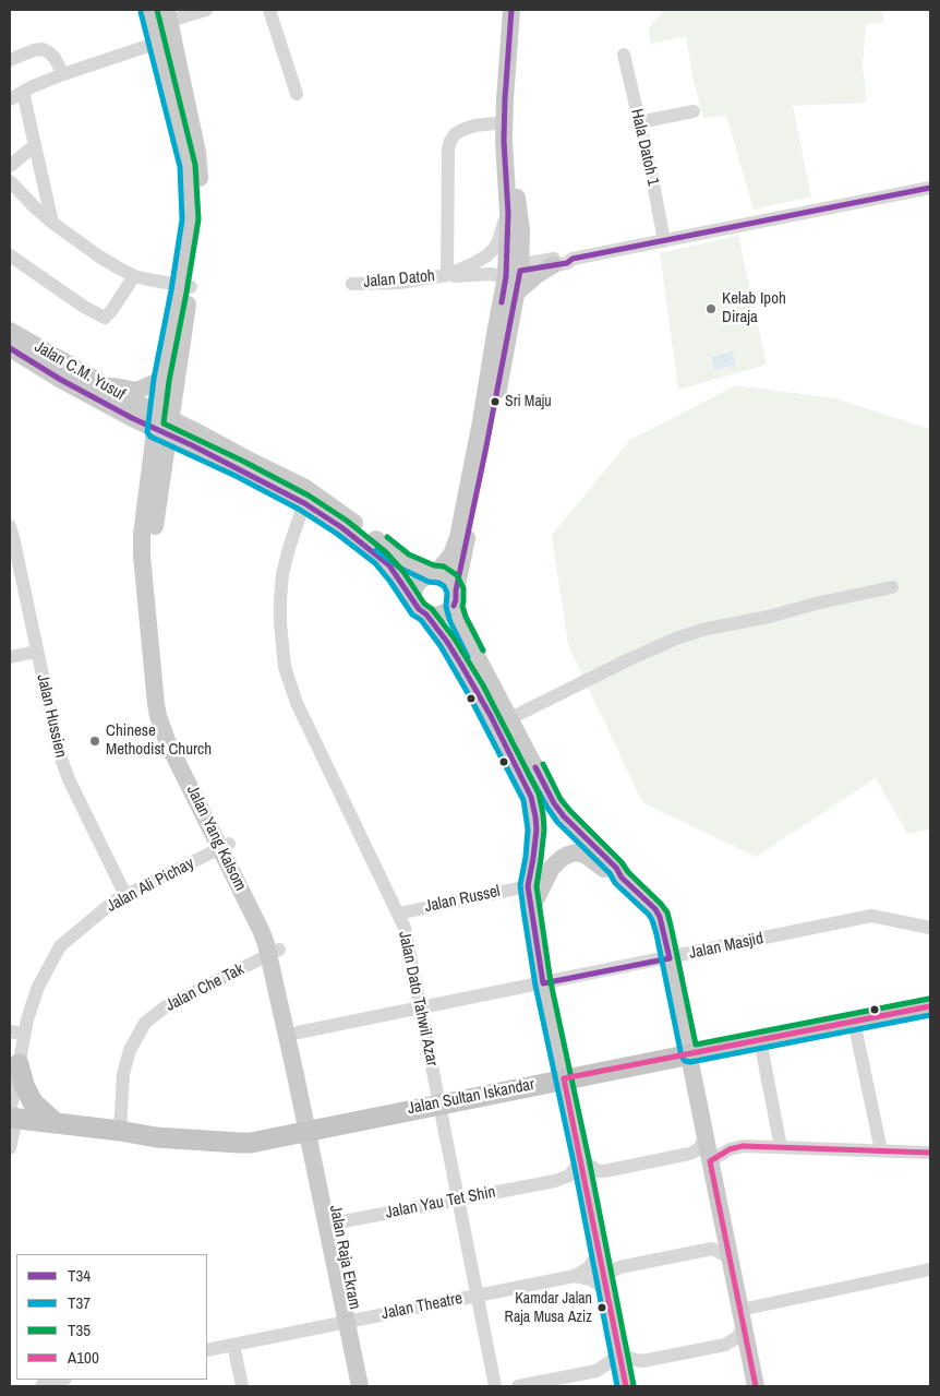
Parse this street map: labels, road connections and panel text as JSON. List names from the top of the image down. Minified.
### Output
{"streets":{"highway":["Jalan Sultan Iskandar"],"main road":["Jalan C.M. Yusuf","Jalan Yang Kalsom","Jalan Raja Ekram"],"street":["Hala Datoh 1","Jalan Datoh","Jalan Hussien","Jalan Ali Pichay","Jalan Russel","Jalan Masjid","Jalan Che Tak","Jalan Dato Tahwil Azar","Jalan Yau Tet Shin","Jalan Theatre"]},"crossings":[["Hala Datoh 1","Jalan Datoh"],["Jalan C.M. Yusuf","Jalan Yang Kalsom"],["Jalan C.M. Yusuf","Jalan Russel"],["Jalan C.M. Yusuf","Jalan Masjid"],["Jalan C.M. Yusuf","Jalan Dato Tahwil Azar"],["Jalan C.M. Yusuf","Jalan Sultan Iskandar"],["Jalan C.M. Yusuf","Jalan Yau Tet Shin"],["Jalan C.M. Yusuf","Jalan Theatre"],["Jalan Hussien","Jalan Ali Pichay"],["Jalan Yang Kalsom","Jalan Ali Pichay"],["Jalan Yang Kalsom","Jalan Masjid"],["Jalan Yang Kalsom","Jalan Che Tak"],["Jalan Yang Kalsom","Jalan Sultan Iskandar"],["Jalan Yang Kalsom","Jalan Raja Ekram"],["Jalan Ali Pichay","Jalan Sultan Iskandar"],["Jalan Russel","Jalan Dato Tahwil Azar"],["Jalan Masjid","Jalan Dato Tahwil Azar"],["Jalan Che Tak","Jalan Sultan Iskandar"],["Jalan Dato Tahwil Azar","Jalan Sultan Iskandar"],["Jalan Dato Tahwil Azar","Jalan Yau Tet Shin"],["Jalan Dato Tahwil Azar","Jalan Theatre"],["Jalan Sultan Iskandar","Jalan Raja Ekram"],["Jalan Yau Tet Shin","Jalan Raja Ekram"],["Jalan Raja Ekram","Jalan Theatre"]],"places":["Kelab Ipoh Diraja","Sri Maju","Chinese Methodist Church","Kamdar Jalan Raja Musa Aziz"],"lines":["transit line T34","transit line T35","transit line T37","transit line A100"],"legend":["T34","T37","T35","A100"]}
